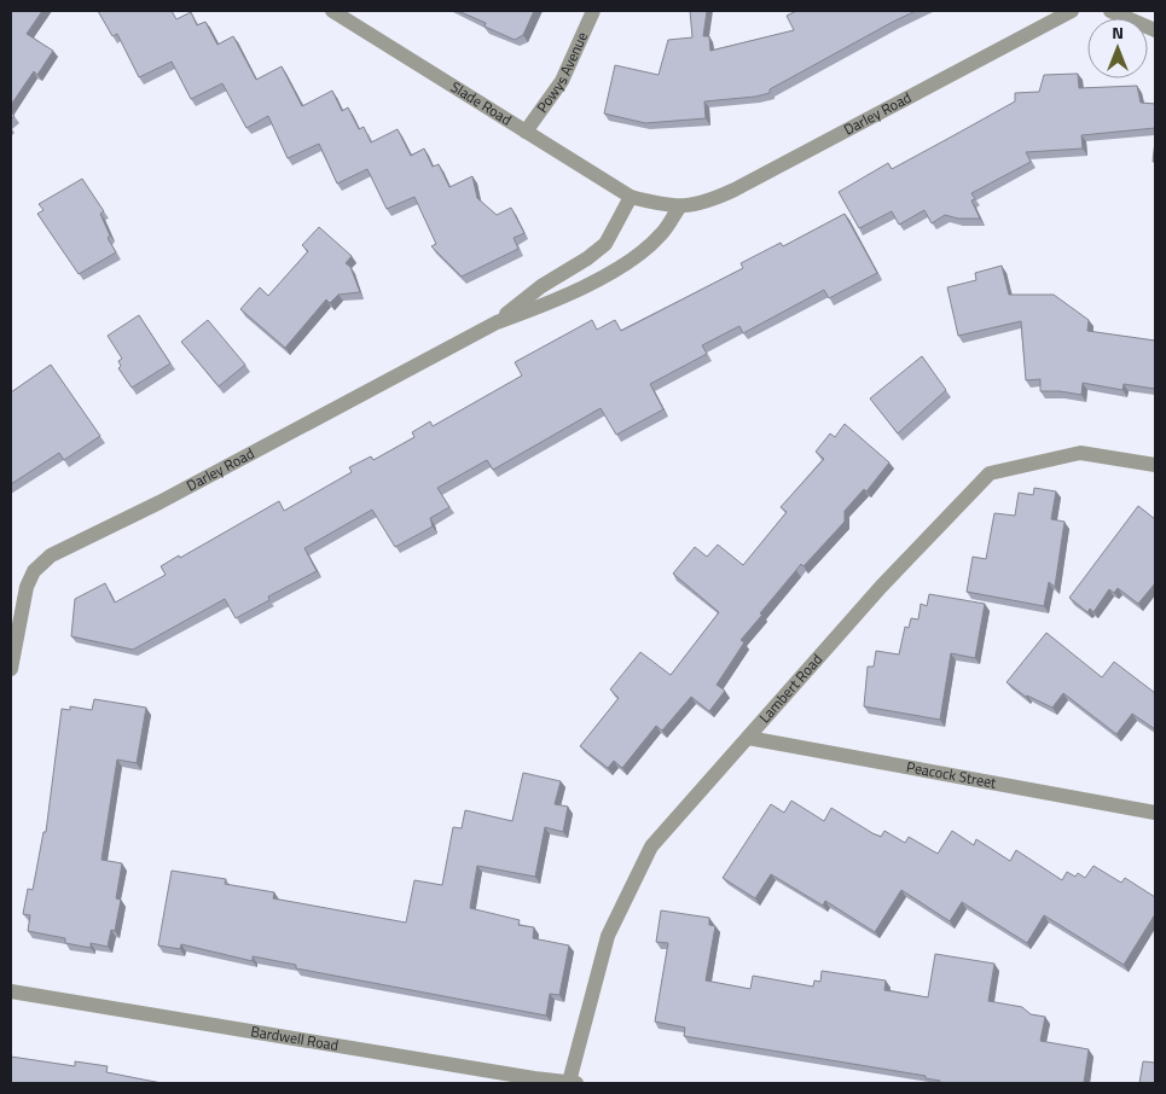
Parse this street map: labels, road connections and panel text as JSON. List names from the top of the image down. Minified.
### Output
{"streets":{"street":["Powys Avenue","Slade Road","Darley Road","Lambert Road","Peacock Street","Bardwell Road"]},"crossings":[["Powys Avenue","Slade Road"],["Slade Road","Darley Road"],["Lambert Road","Peacock Street"],["Lambert Road","Bardwell Road"]],"north":"top"}
